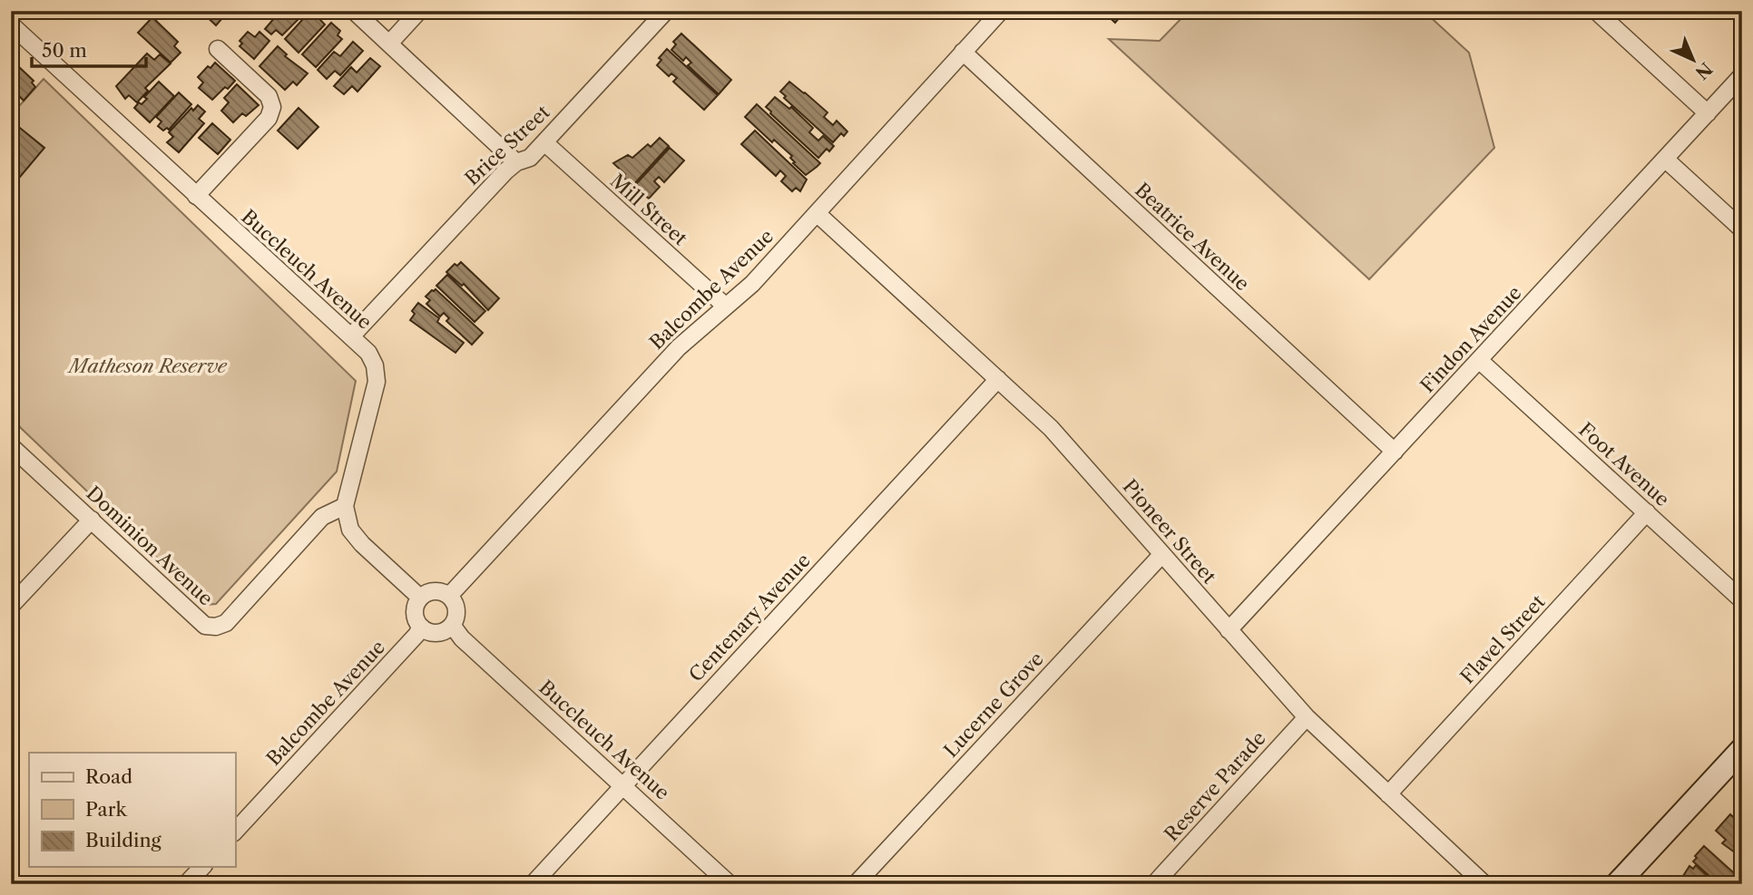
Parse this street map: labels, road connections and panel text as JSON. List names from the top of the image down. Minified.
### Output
{"streets":{"street":["Brice Street","Mill Street","Beatrice Avenue","Buccleuch Avenue","Balcombe Avenue","Findon Avenue","Foot Avenue","Pioneer Street","Dominion Avenue","Centenary Avenue","Flavel Street","Lucerne Grove","Reserve Parade"]},"crossings":[["Brice Street","Mill Street"],["Brice Street","Buccleuch Avenue"],["Mill Street","Balcombe Avenue"],["Beatrice Avenue","Balcombe Avenue"],["Beatrice Avenue","Findon Avenue"],["Buccleuch Avenue","Balcombe Avenue"],["Buccleuch Avenue","Dominion Avenue"],["Buccleuch Avenue","Centenary Avenue"],["Balcombe Avenue","Pioneer Street"],["Findon Avenue","Foot Avenue"],["Findon Avenue","Pioneer Street"],["Foot Avenue","Flavel Street"],["Pioneer Street","Centenary Avenue"],["Pioneer Street","Flavel Street"],["Pioneer Street","Lucerne Grove"],["Pioneer Street","Reserve Parade"]],"parks":["Matheson Reserve"],"legend":["Road","Park","Building"],"scale_bar":"50 m","north":"bottom right"}
